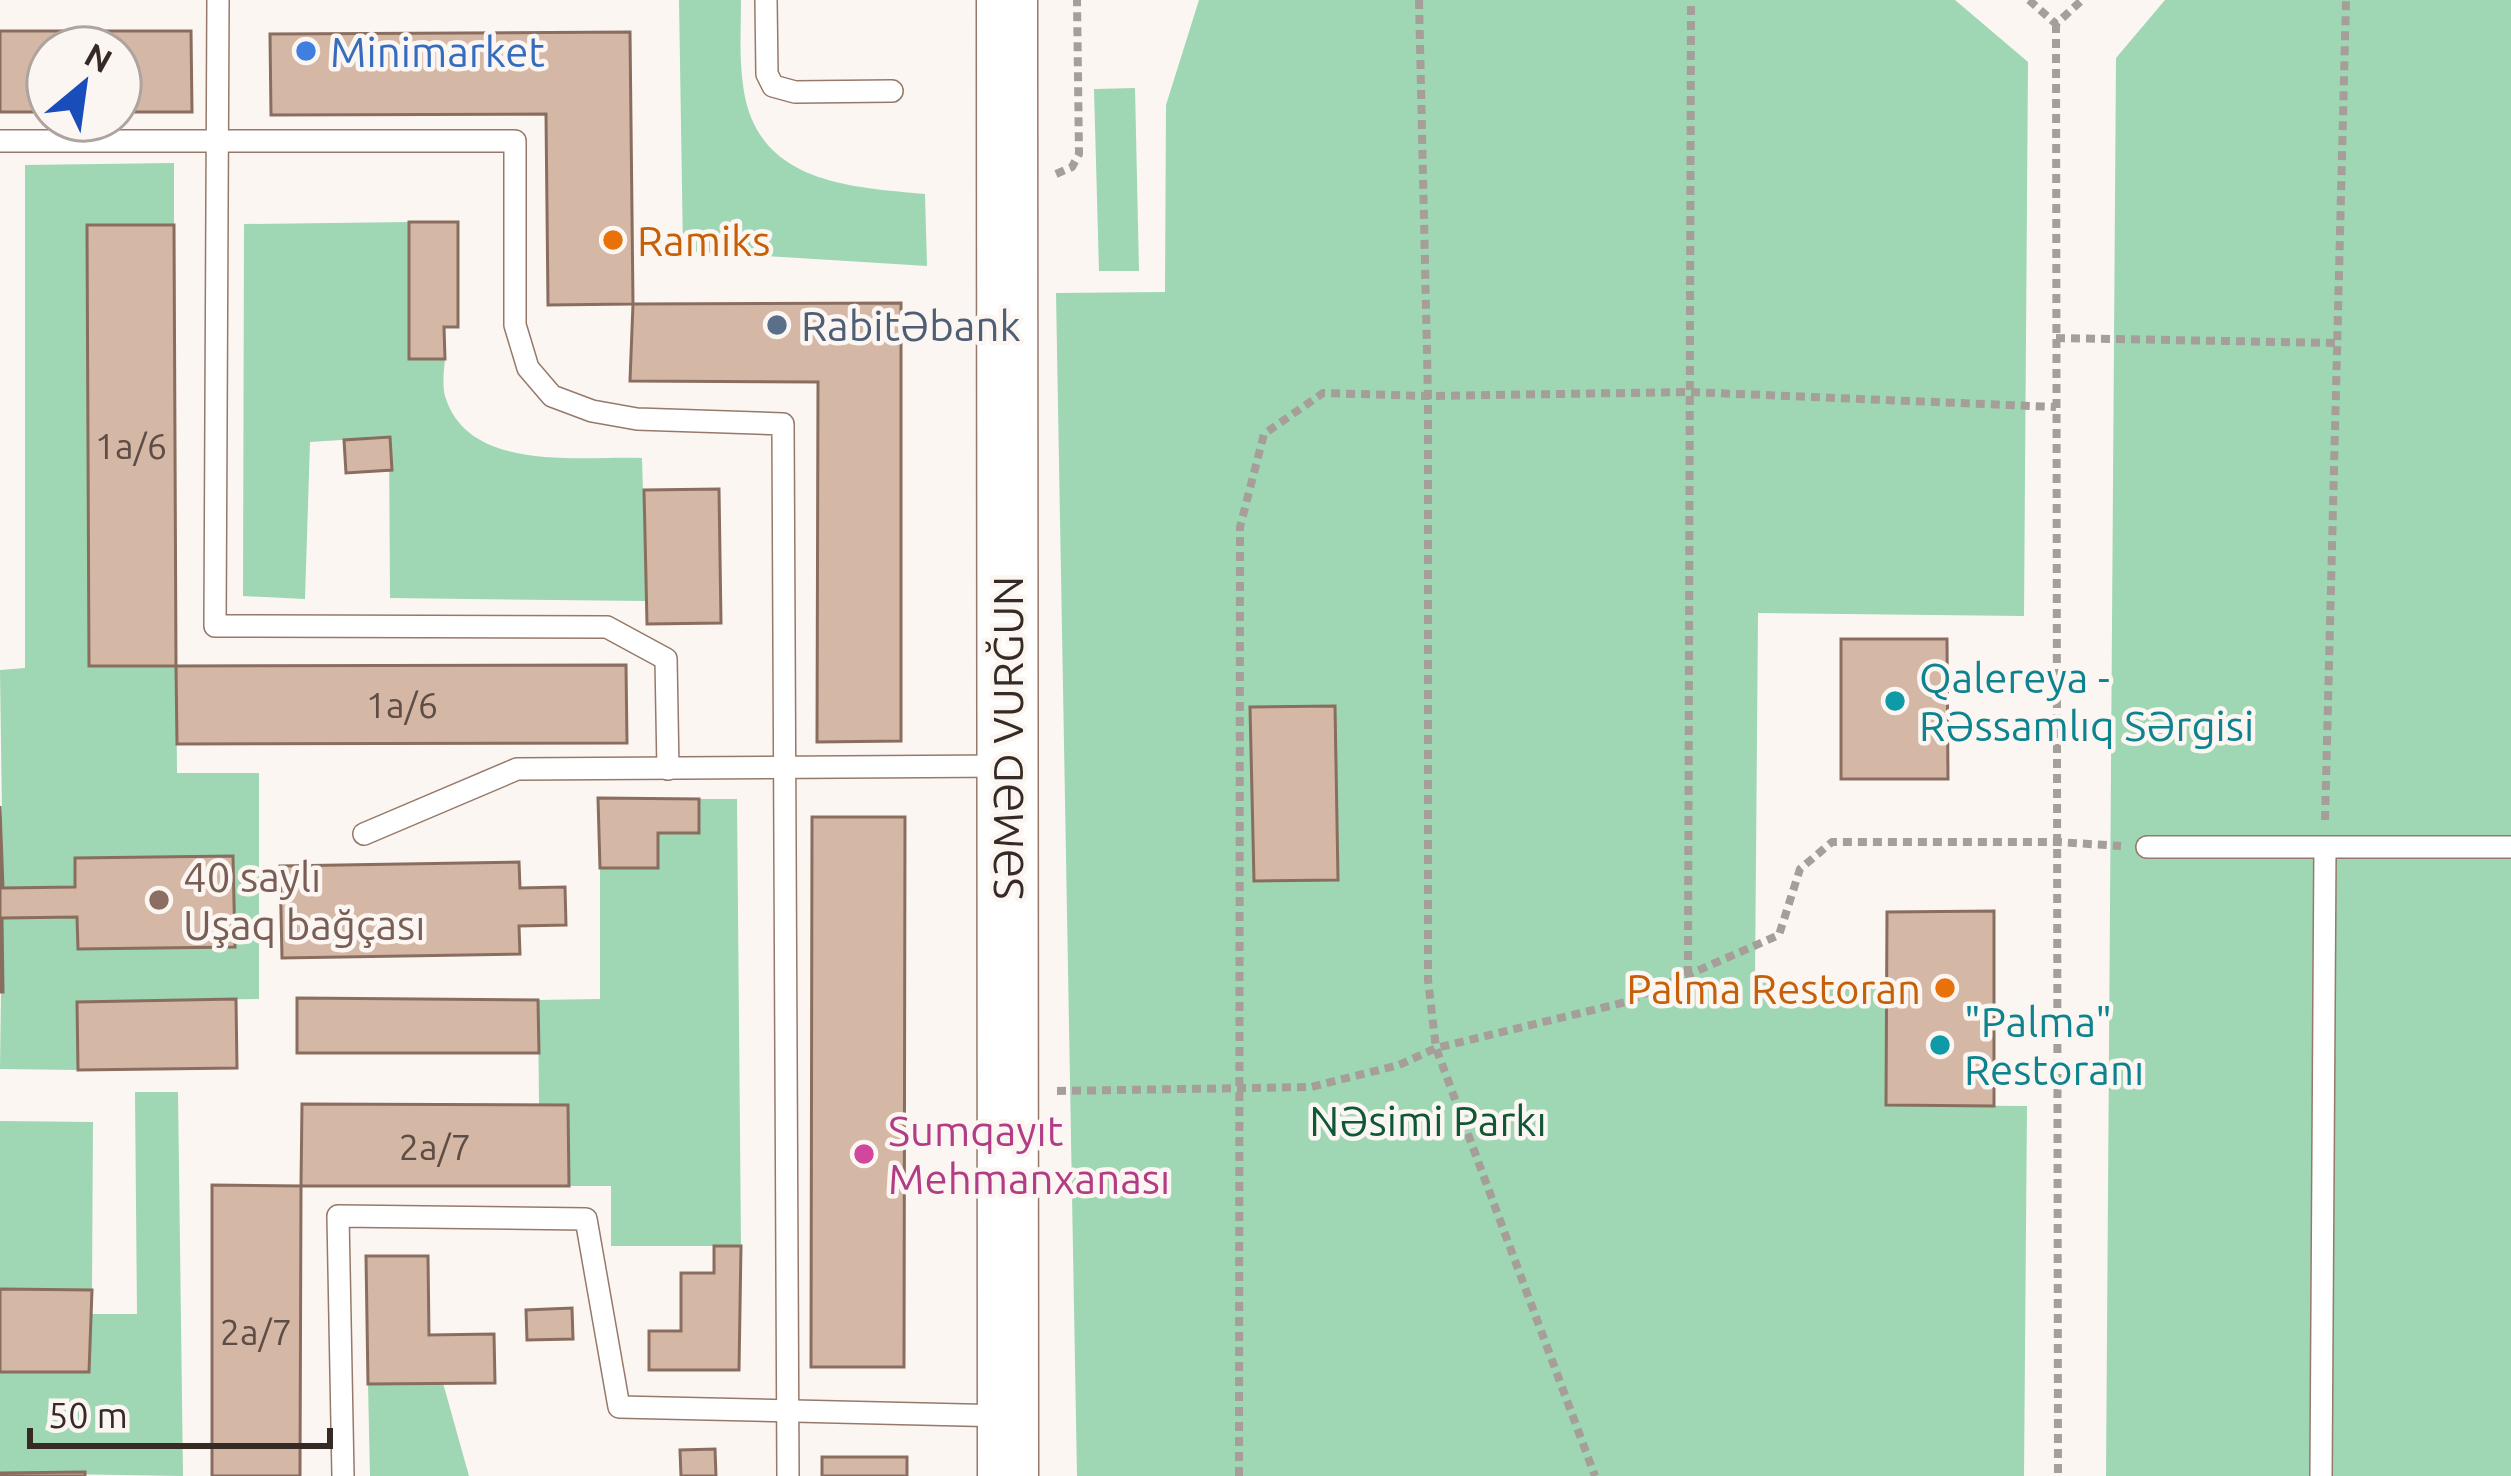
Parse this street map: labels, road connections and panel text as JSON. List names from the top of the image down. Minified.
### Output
{"streets":{"main road":["SƏMƏD VURĞUN"]},"parks":["Nəsimi Parkı"],"places":["Minimarket","Ramiks","Rabitəbank","Qalereya - Rəssamlıq Sərgisi","40 saylı Uşaq bağçası","Palma Restoran","\"Palma\" Restoranı","Sumqayıt Mehmanxanası"],"house_numbers":["1a/6","1a/6","2a/7","2a/7"],"scale_bar":"50 m","north":"top right"}
